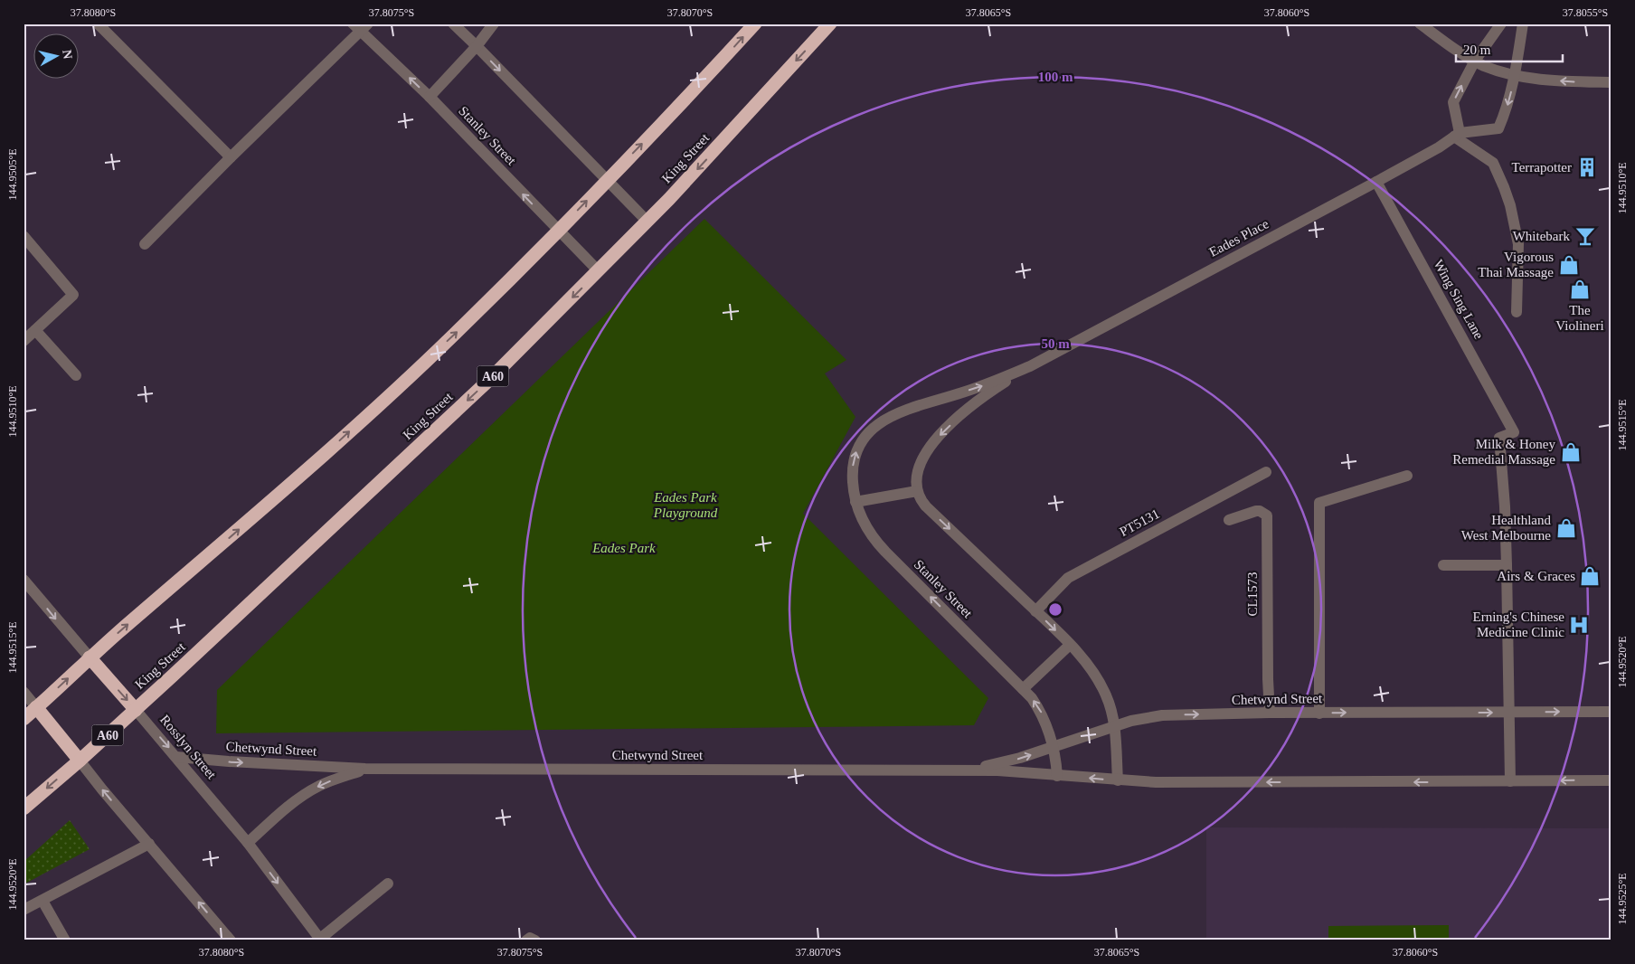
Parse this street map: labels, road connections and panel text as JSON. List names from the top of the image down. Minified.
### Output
{"streets":{"highway":["King Street","A60","Rosslyn Street"],"street":["Stanley Street","Eades Place","Wing Sing Lane","PT5131","CL1573","Chetwynd Street"]},"crossings":[["Stanley Street","King Street"],["Stanley Street","Eades Place"],["Stanley Street","Chetwynd Street"],["King Street","Rosslyn Street"],["Eades Place","Wing Sing Lane"],["CL1573","Chetwynd Street"],["Chetwynd Street","Rosslyn Street"]],"parks":["Eades Park Playground","Eades Park"],"places":{"building":["Terrapotter"],"bar":["Whitebark"],"shop":["Vigorous Thai Massage","The Violineri","Milk & Honey Remedial Massage","Healthland West Melbourne","Airs & Graces"],"hospital":["Erning's Chinese Medicine Clinic"]},"scale_bar":"20 m","north":"right","coordinates":["37.8080°S","37.8075°S","37.8070°S","37.8065°S","37.8060°S","37.8055°S","144.9505°E","144.9510°E","144.9515°E","144.9520°E","144.9525°E"],"rings":["100 m","50 m"]}
